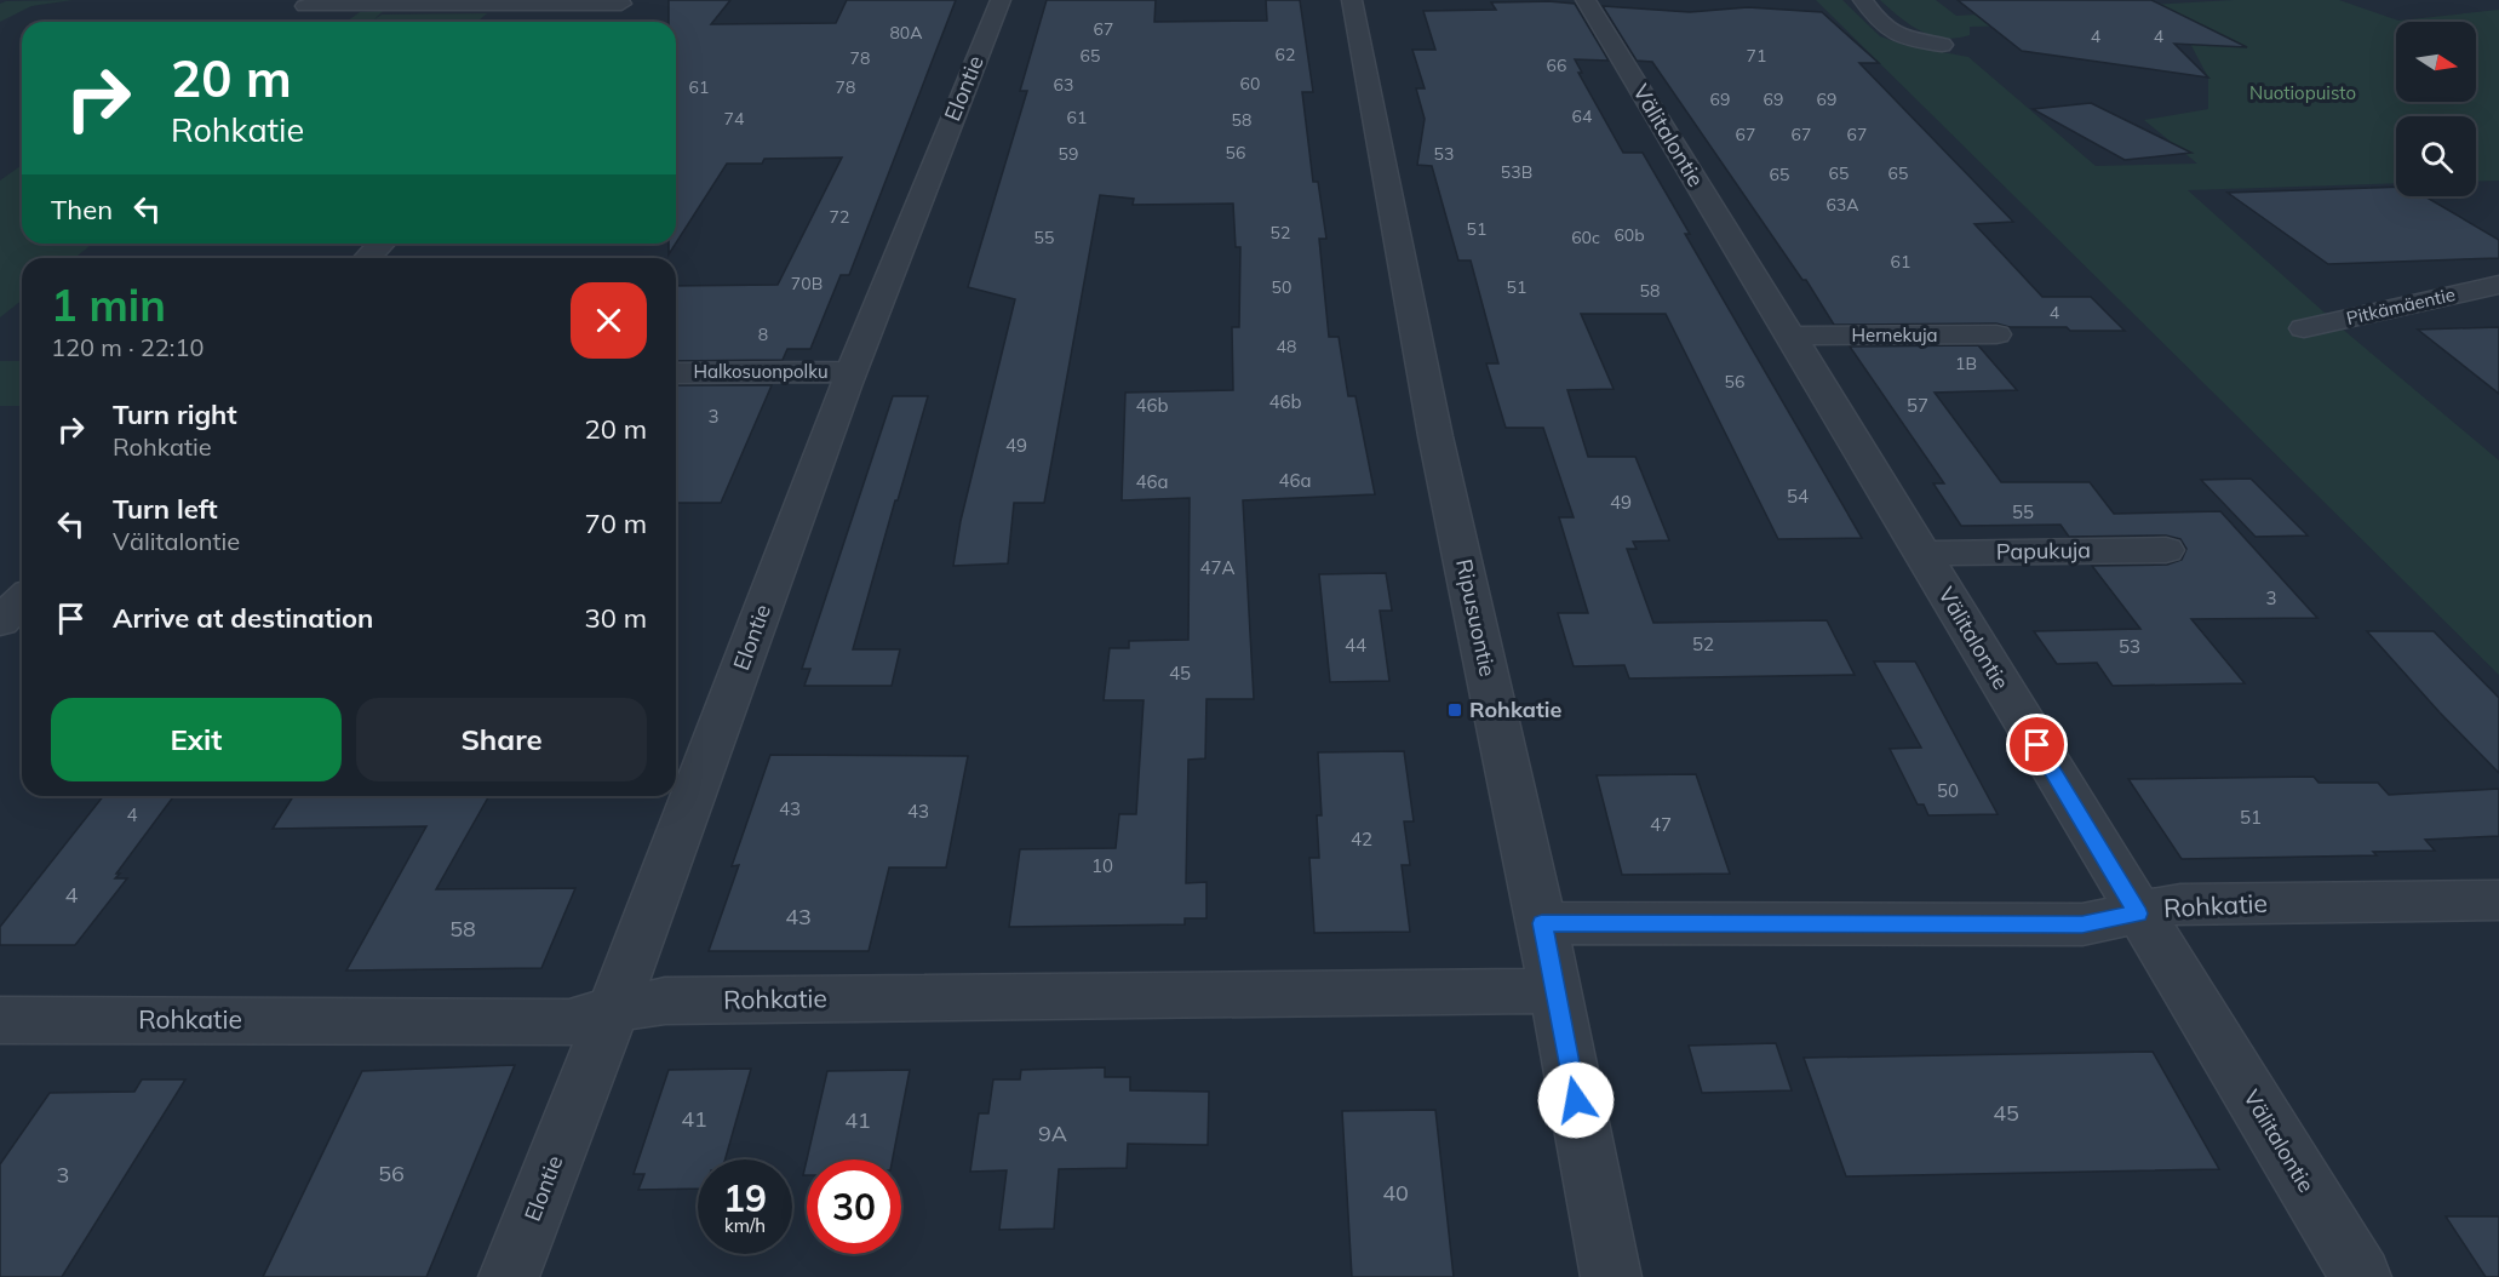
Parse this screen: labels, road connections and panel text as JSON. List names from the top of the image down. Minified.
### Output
{"streets":{"street":["Elontie","Välitalontie","Pitkämäentie","Hernekuja","Halkosuonpolku","Papukuja","Ripusuontie","Rohkatie"]},"crossings":[["Elontie","Halkosuonpolku"],["Elontie","Rohkatie"],["Välitalontie","Hernekuja"],["Välitalontie","Papukuja"],["Välitalontie","Rohkatie"],["Ripusuontie","Rohkatie"]],"parks":["Nuotiopuisto"],"places":{"transit":["Rohkatie"]},"house_numbers":["67","80A","4","4","62","65","71","78","66","60","63","61","78","69","69","69","64","61","74","58","67","67","67","56","59","53","53B","65","65","65","63A","72","51","52","60b","55","60c","61","70B","50","51","58","4","8","48","1B","56","46b","46b","57","3","49","46a","46a","54","49","55","47A","3","52","44","53","45","50","43","43","4","51","47","42","10","4","43","58","45","41","41","9A","56","3","40"],"north":"right","page":{"turn":["20 m","Rohkatie"],"then":"Then","heading":["1 min","120 m · 22:10"],"list":[{"name":"Turn right","note":"Rohkatie","value":"20 m"},{"name":"Turn left","note":"Välitalontie","value":"70 m"},{"name":"Arrive at destination","value":"30 m"}],"buttons":["Exit","Share"],"speed":"19 km/h","limit":"30"}}
